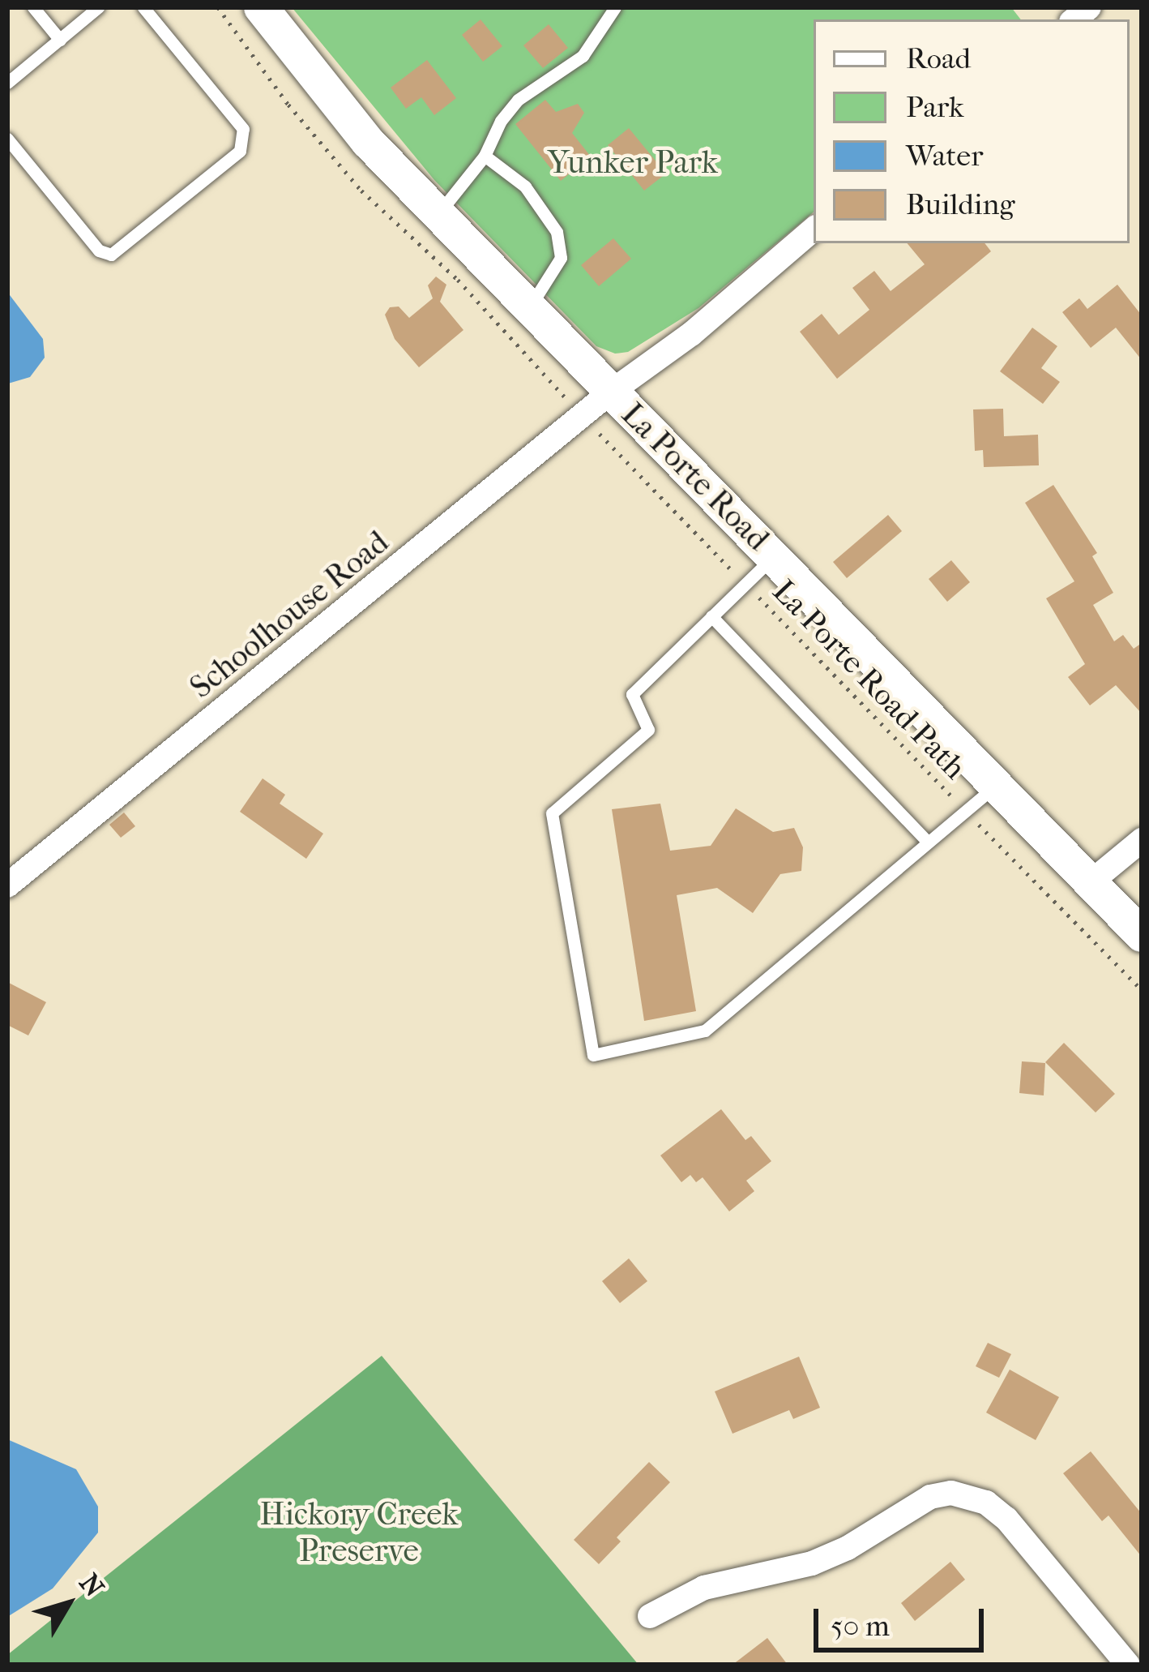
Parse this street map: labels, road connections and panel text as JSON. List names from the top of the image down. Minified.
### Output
{"streets":{"street":["La Porte Road","Schoolhouse Road"],"path":["La Porte Road Path"]},"crossings":[["La Porte Road","Schoolhouse Road"],["Schoolhouse Road","La Porte Road Path"]],"parks":["Yunker Park","Hickory Creek Preserve"],"legend":["Road","Park","Water","Building"],"scale_bar":"50 m","north":"top right"}
